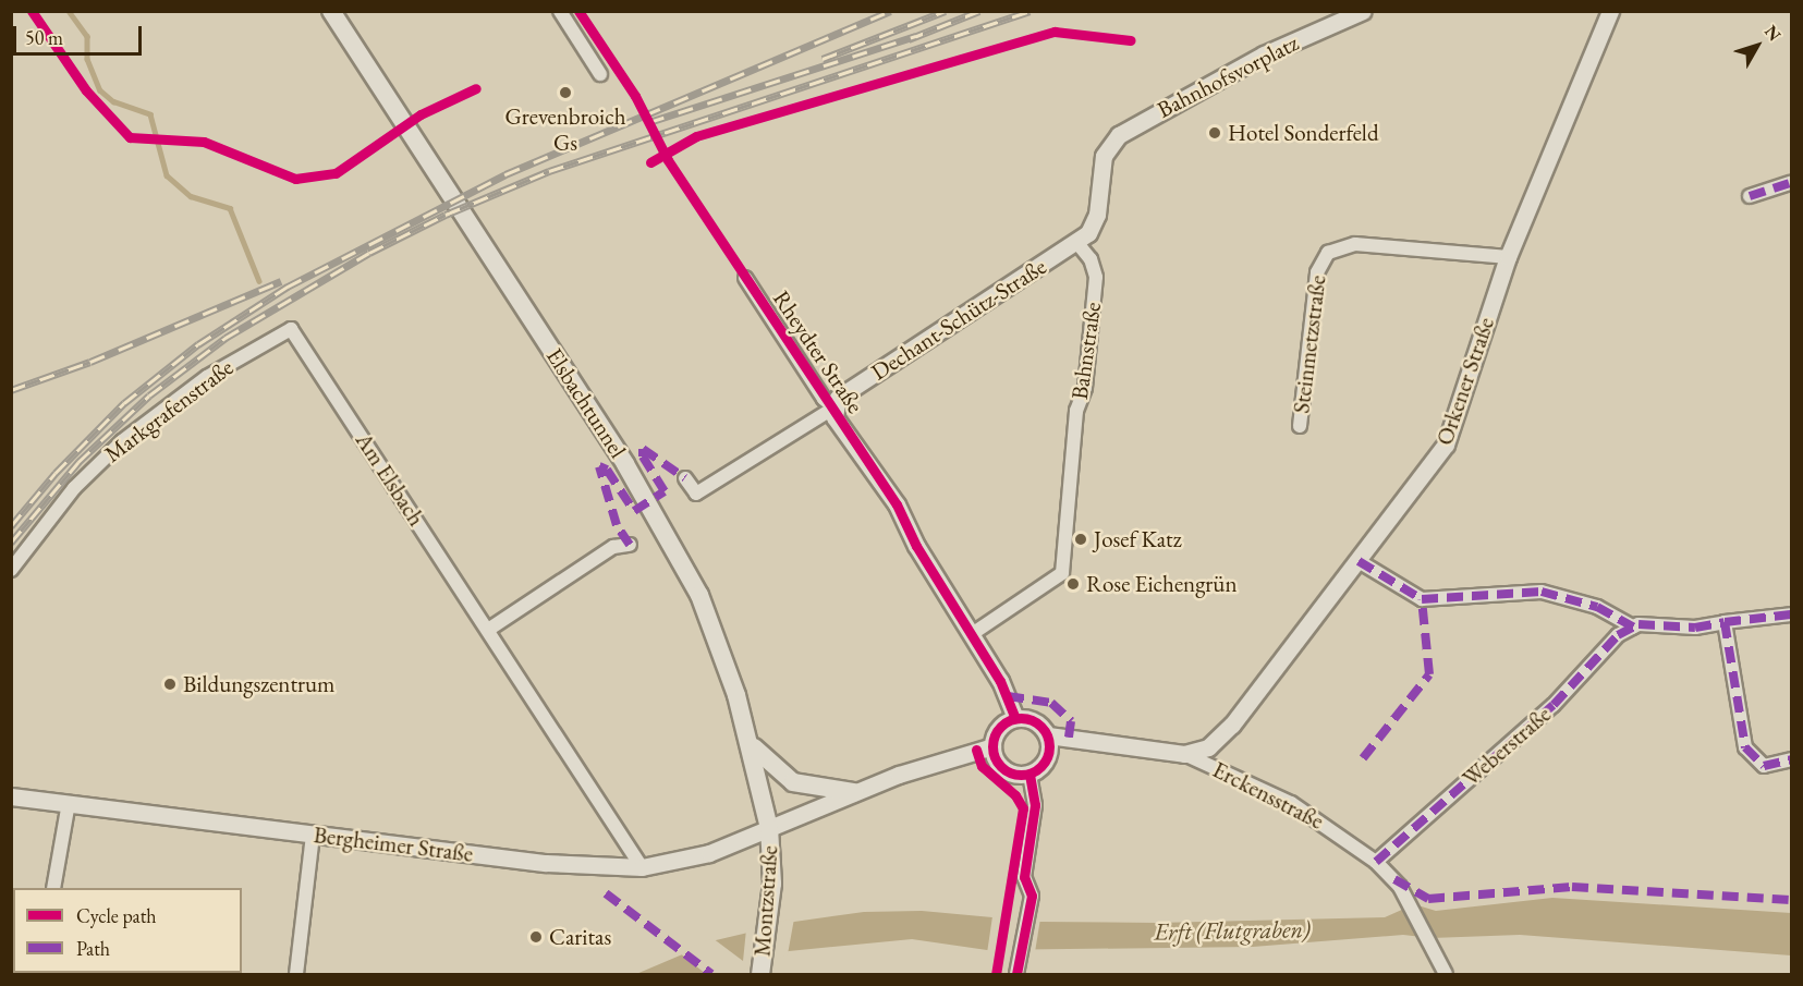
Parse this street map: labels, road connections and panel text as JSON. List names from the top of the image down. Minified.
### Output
{"streets":{"main road":["Elsbachtunnel","Montzstraße"],"street":["Bahnhofsvorplatz","Dechant-Schütz-Straße","Steinmetzstraße","Bahnstraße","Rheydter Straße","Orkener Straße","Markgrafenstraße","Am Elsbach","Weberstraße","Erckensstraße","Bergheimer Straße"]},"crossings":[["Bahnhofsvorplatz","Dechant-Schütz-Straße"],["Bahnhofsvorplatz","Bahnstraße"],["Dechant-Schütz-Straße","Bahnstraße"],["Dechant-Schütz-Straße","Rheydter Straße"],["Steinmetzstraße","Orkener Straße"],["Bahnstraße","Rheydter Straße"],["Rheydter Straße","Erckensstraße"],["Rheydter Straße","Bergheimer Straße"],["Orkener Straße","Erckensstraße"],["Elsbachtunnel","Bergheimer Straße"],["Elsbachtunnel","Montzstraße"],["Markgrafenstraße","Am Elsbach"],["Am Elsbach","Bergheimer Straße"],["Weberstraße","Erckensstraße"],["Erckensstraße","Bergheimer Straße"],["Bergheimer Straße","Montzstraße"]],"water":["Erft (Flutgraben)"],"places":["Grevenbroich Gs","Hotel Sonderfeld","Josef Katz","Rose Eichengrün","Bildungszentrum","Caritas"],"legend":["Cycle path","Path"],"scale_bar":"50 m","north":"top right"}
